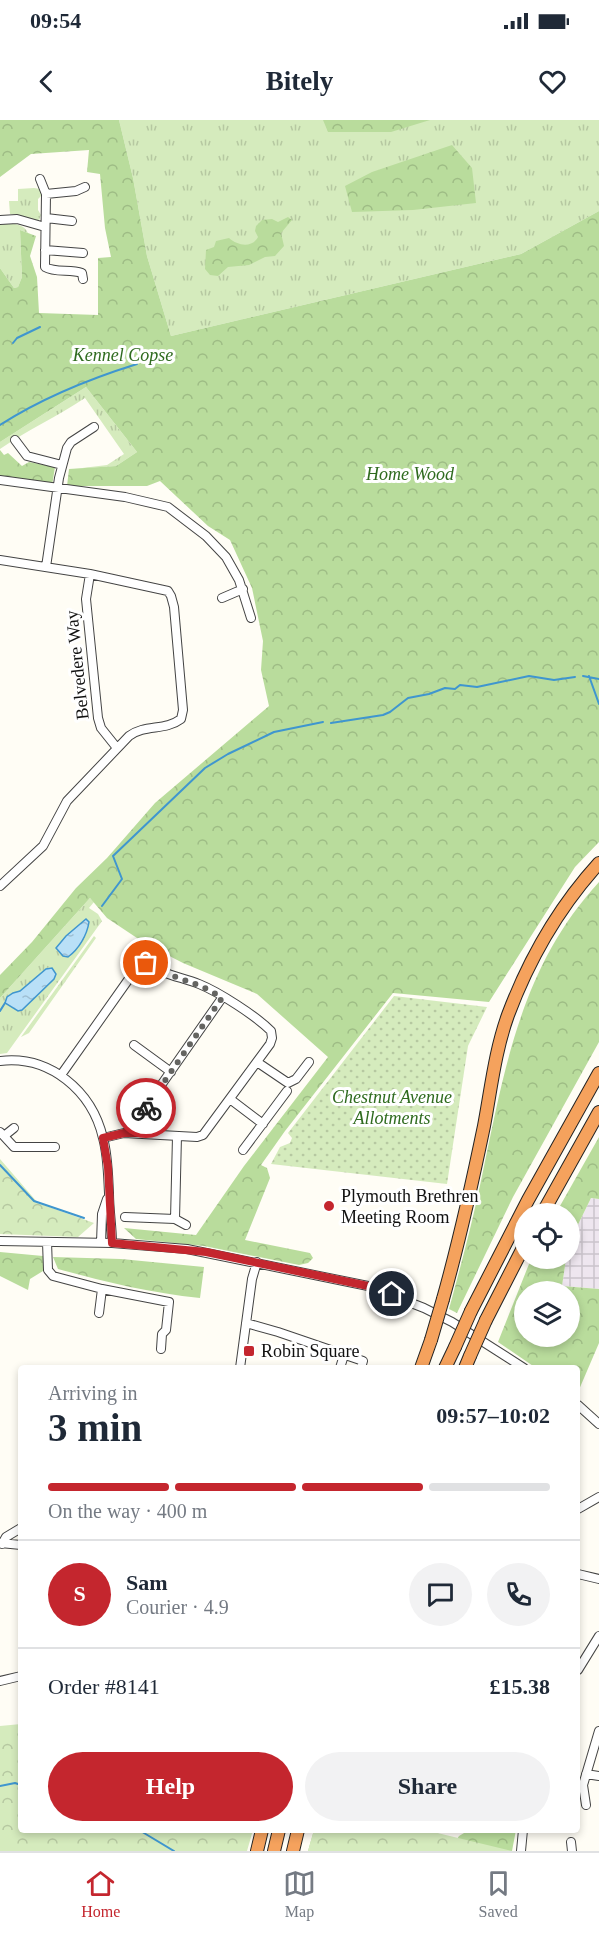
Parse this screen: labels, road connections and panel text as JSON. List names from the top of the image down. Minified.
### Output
{"streets":{"street":["Belvedere Way"]},"parks":["Kennel Copse","Home Wood","Chestnut Avenue Allotments"],"places":{"other":["Plymouth Brethren Meeting Room"],"transit":["Robin Square"]},"page":{"status":"09:54","header":"Bitely","heading":["3 min","Arriving in","09:57–10:02"],"panel":["Sam","Courier · 4.9","Order #8141","£15.38"],"bar":"On the way · 400 m","round":"S","buttons":["Help","Share"],"tabs":["Home","Map","Saved"]}}
